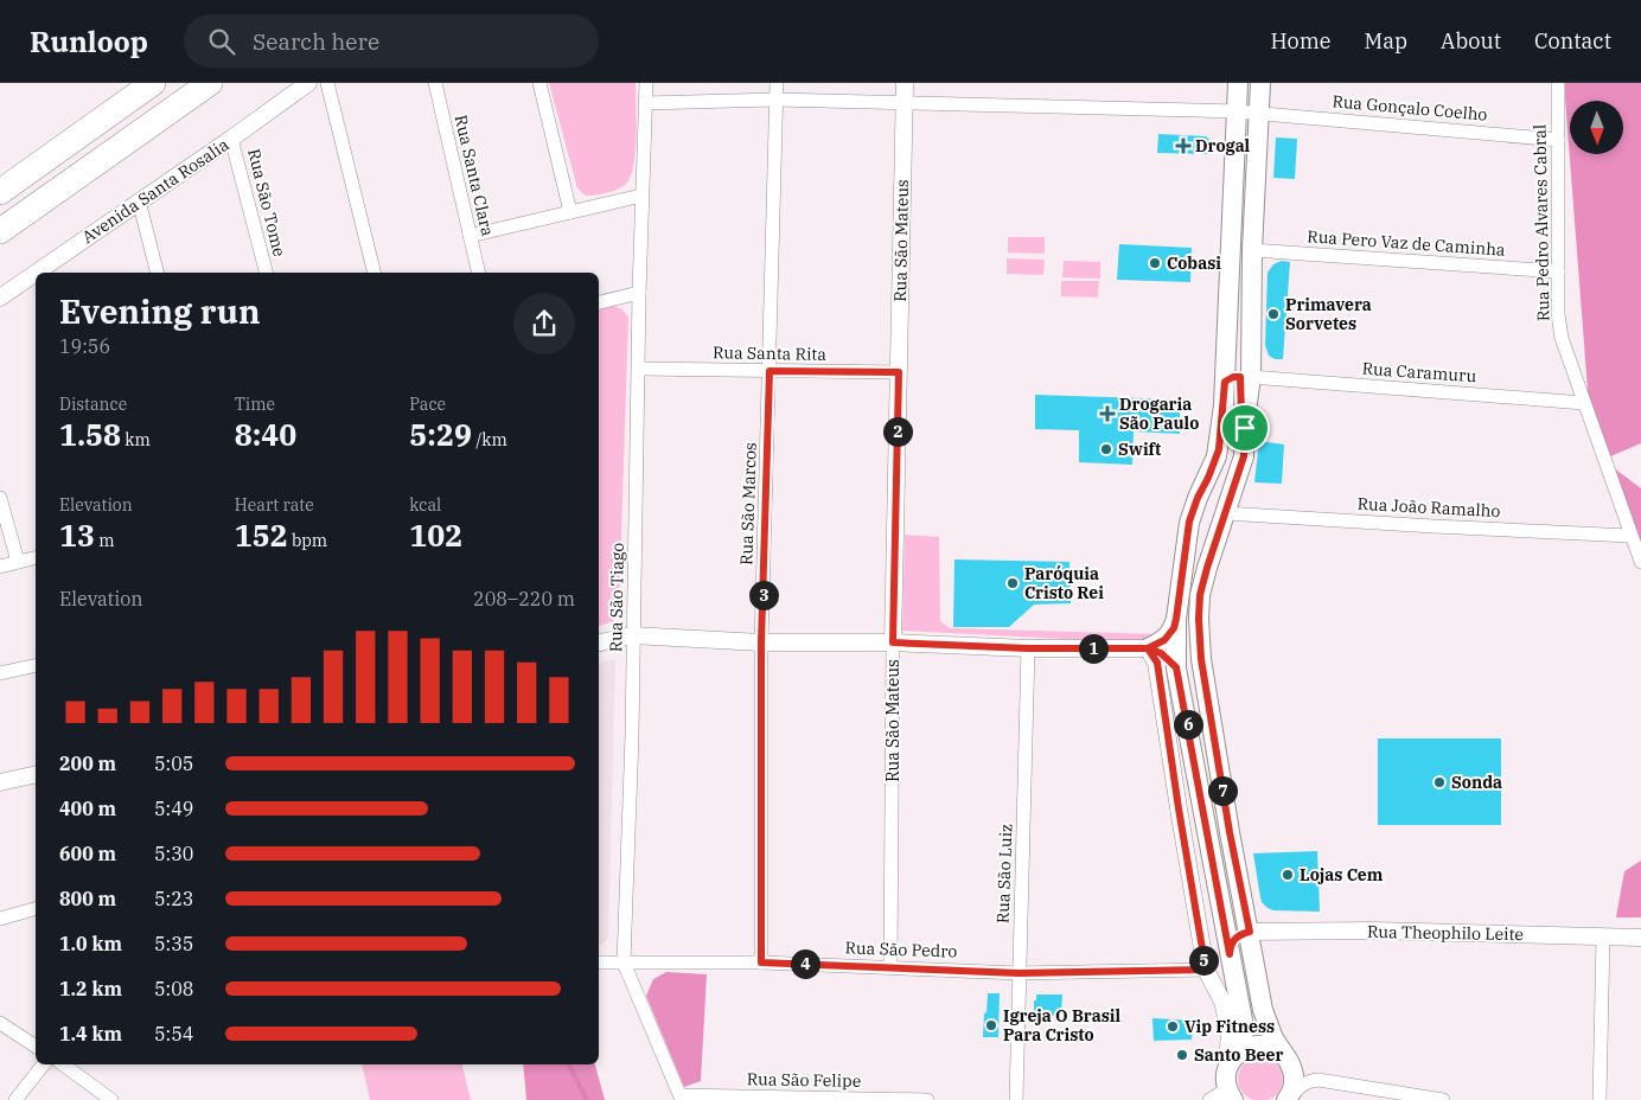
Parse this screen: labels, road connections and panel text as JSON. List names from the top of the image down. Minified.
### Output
{"streets":{"street":["Rua Gonçalo Coelho","Rua Santa Clara","Avenida Santa Rosalia","Rua São Tome","Rua Pedro Alvares Cabral","Rua São Mateus","Rua Pero Vaz de Caminha","Rua Santa Rita","Rua Caramuru","Rua São Marcos","Rua João Ramalho","Rua São Tiago","Rua São Luiz","Rua Theophilo Leite","Rua São Pedro","Rua São Felipe"]},"crossings":[["Rua Gonçalo Coelho","Rua Pedro Alvares Cabral"],["Rua Gonçalo Coelho","Rua São Mateus"],["Rua Gonçalo Coelho","Rua São Marcos"],["Rua Gonçalo Coelho","Rua São Tiago"],["Avenida Santa Rosalia","Rua São Tome"],["Rua Pedro Alvares Cabral","Rua Pero Vaz de Caminha"],["Rua Pedro Alvares Cabral","Rua Caramuru"],["Rua Pedro Alvares Cabral","Rua João Ramalho"],["Rua São Mateus","Rua Santa Rita"],["Rua São Mateus","Rua São Pedro"],["Rua Santa Rita","Rua São Marcos"],["Rua Santa Rita","Rua São Tiago"],["Rua São Marcos","Rua São Pedro"],["Rua São Tiago","Rua São Pedro"],["Rua São Tiago","Rua São Felipe"],["Rua São Luiz","Rua São Pedro"]],"places":{"health":["Drogal","Drogaria São Paulo"],"other":["Cobasi","Primavera Sorvetes","Swift","Paróquia Cristo Rei","Sonda","Lojas Cem","Igreja O Brasil Para Cristo","Vip Fitness","Santo Beer"]},"north":"bottom","page":{"header":"Runloop","search":"Search here","nav":["Home","Map","About","Contact"],"heading":["Evening run","19:56"],"stats":[["Distance","1.58 km"],["Time","8:40"],["Pace","5:29 /km"],["Elevation","13 m"],["Heart rate","152 bpm"],["kcal","102"]],"pins":["2","3","1","6","7","5","4"],"chart":["Elevation","208–220 m"],"list":[{"name":"200 m","note":"5:05"},{"name":"400 m","note":"5:49"},{"name":"600 m","note":"5:30"},{"name":"800 m","note":"5:23"},{"name":"1.0 km","note":"5:35"},{"name":"1.2 km","note":"5:08"},{"name":"1.4 km","note":"5:54"}]}}
